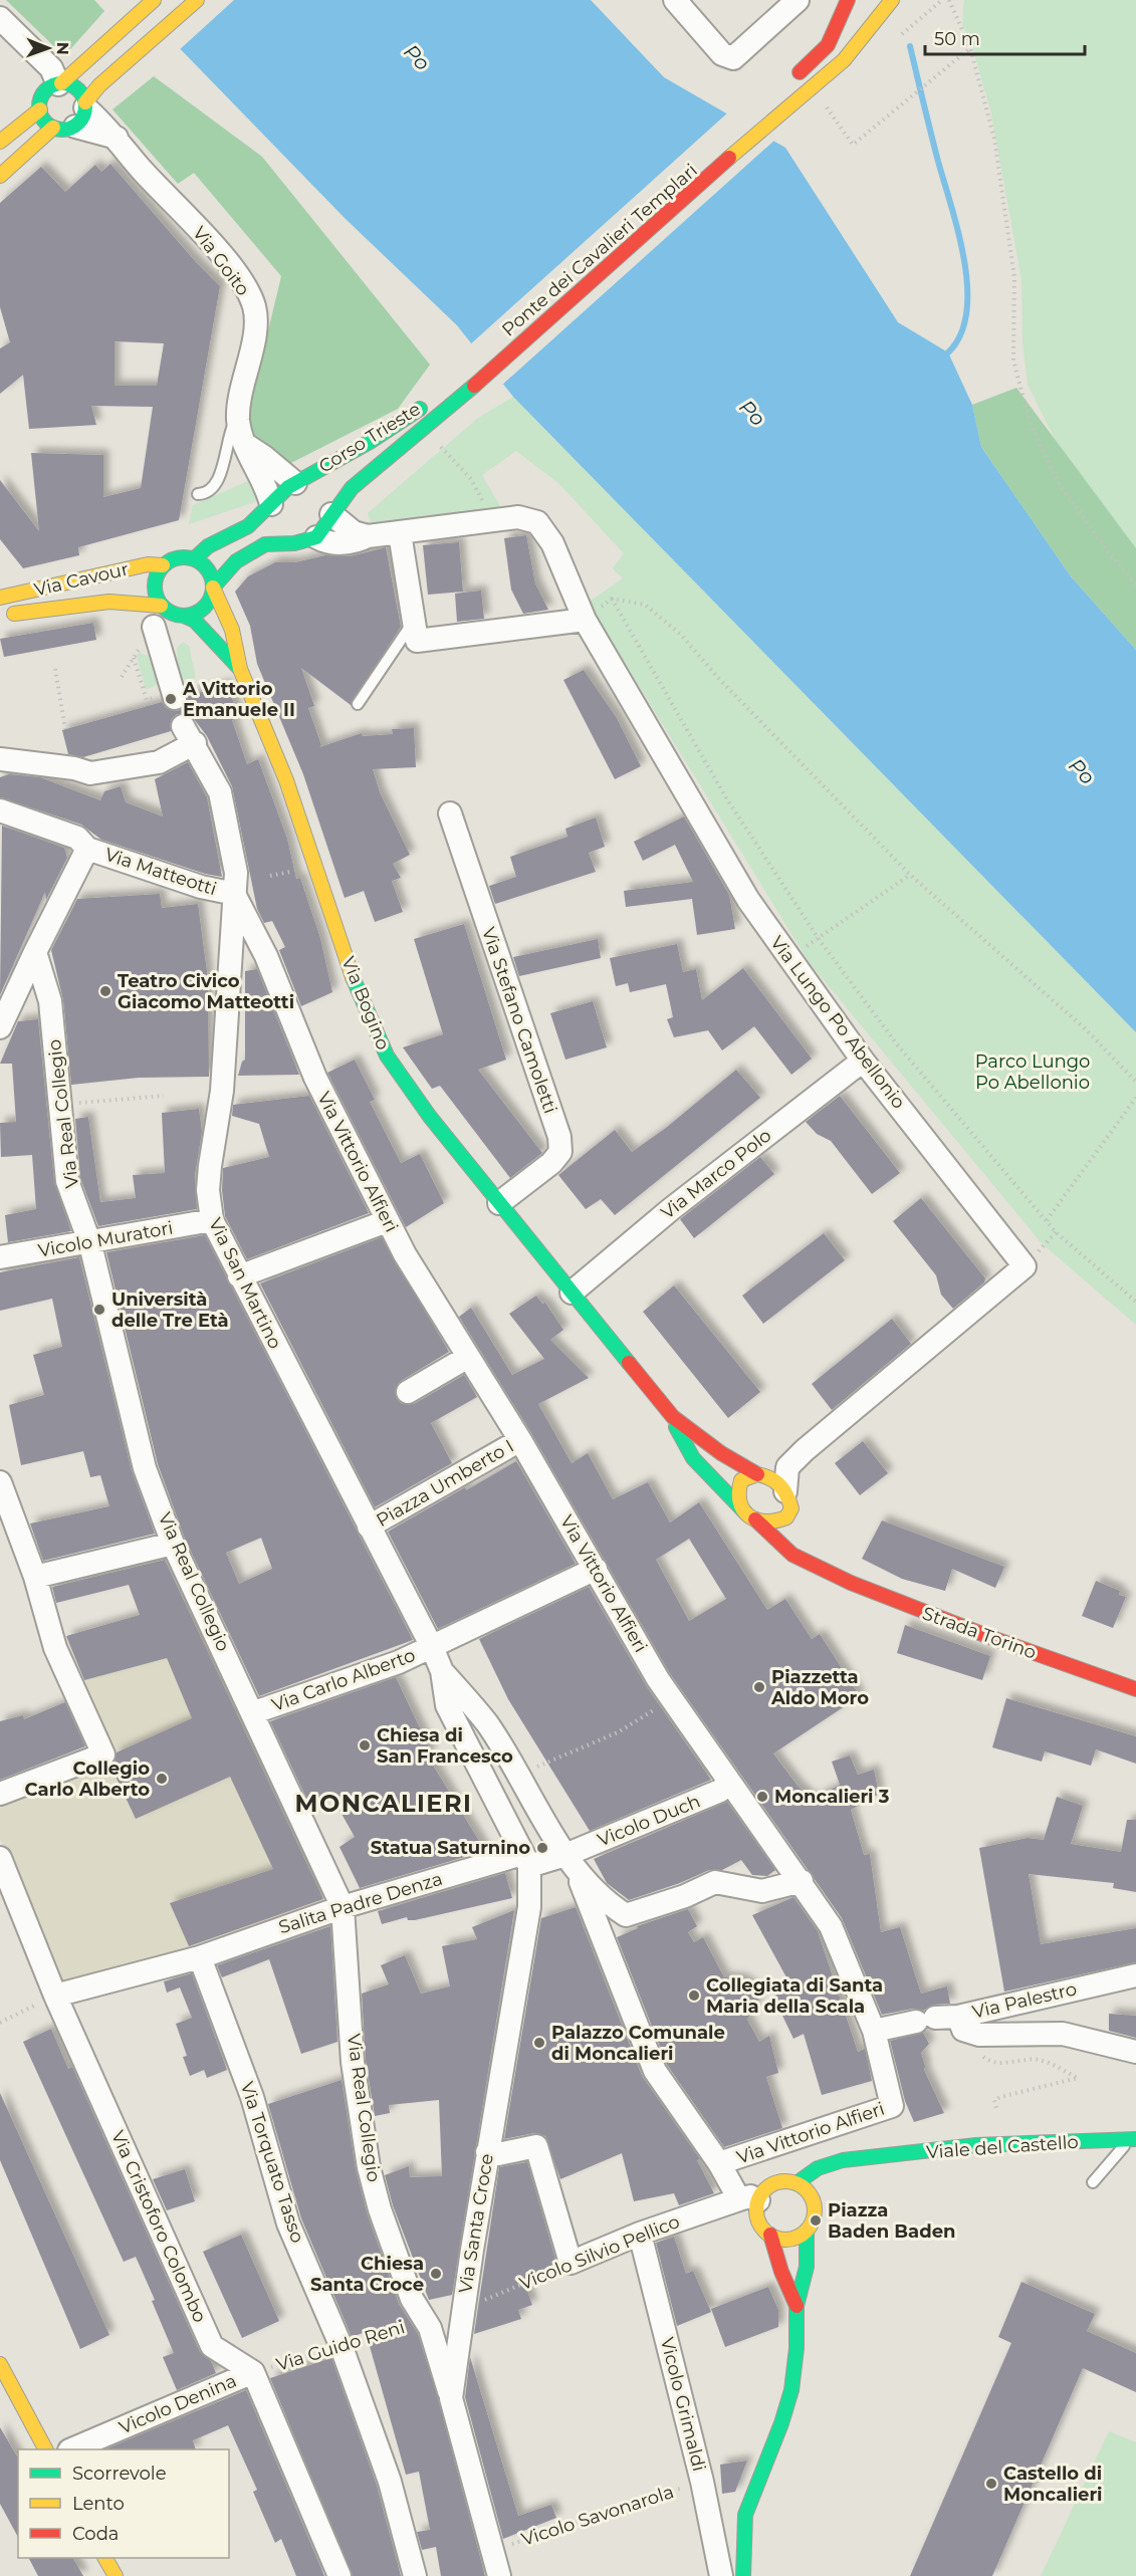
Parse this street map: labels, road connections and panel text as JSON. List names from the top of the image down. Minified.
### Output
{"streets":{"main road":["Ponte dei Cavalieri Templari","Corso Trieste","Via Cavour","Via Bogino","Strada Torino","Viale del Castello"],"street":["Via Goito","Via Matteotti","Via Stefano Camoletti","Via Lungo Po Abellonio","Via Real Collegio","Via Vittorio Alfieri","Via Marco Polo","Vicolo Muratori","Via San Martino","Piazza Umberto I","Via Carlo Alberto","Vicolo Duch","Salita Padre Denza","Via Palestro","Via Torquato Tasso","Via Santa Croce","Via Cristoforo Colombo","Vicolo Silvio Pellico","Vicolo Denina","Vicolo Grimaldi"],"path":["Via Guido Reni","Vicolo Savonarola"]},"crossings":[["Ponte dei Cavalieri Templari","Corso Trieste"],["Via Cavour","Via Bogino"],["Via Matteotti","Via Vittorio Alfieri"],["Via Matteotti","Via San Martino"],["Via Bogino","Via Stefano Camoletti"],["Via Bogino","Via Marco Polo"],["Via Bogino","Strada Torino"],["Via Lungo Po Abellonio","Via Marco Polo"],["Via Lungo Po Abellonio","Strada Torino"],["Via Real Collegio","Vicolo Muratori"],["Via Real Collegio","Via Carlo Alberto"],["Via Real Collegio","Salita Padre Denza"],["Via Real Collegio","Via Santa Croce"],["Via Real Collegio","Via Guido Reni"],["Via Vittorio Alfieri","Via San Martino"],["Via Vittorio Alfieri","Piazza Umberto I"],["Via Vittorio Alfieri","Via Carlo Alberto"],["Via Vittorio Alfieri","Vicolo Duch"],["Via Marco Polo","Strada Torino"],["Vicolo Muratori","Via San Martino"],["Via San Martino","Piazza Umberto I"],["Via San Martino","Via Carlo Alberto"],["Vicolo Duch","Salita Padre Denza"],["Vicolo Duch","Via Santa Croce"],["Salita Padre Denza","Via Torquato Tasso"],["Salita Padre Denza","Via Santa Croce"],["Viale del Castello","Vicolo Silvio Pellico"],["Via Torquato Tasso","Via Guido Reni"],["Via Santa Croce","Vicolo Silvio Pellico"],["Via Santa Croce","Vicolo Savonarola"],["Via Cristoforo Colombo","Via Guido Reni"],["Via Cristoforo Colombo","Vicolo Denina"],["Vicolo Silvio Pellico","Vicolo Grimaldi"],["Via Guido Reni","Vicolo Denina"],["Vicolo Grimaldi","Vicolo Savonarola"]],"districts":["MONCALIERI"],"water":["Po"],"parks":["Parco Lungo Po Abellonio"],"places":["A Vittorio Emanuele II","Teatro Civico Giacomo Matteotti","Università delle Tre Età","Piazzetta Aldo Moro","Chiesa di San Francesco","Collegio Carlo Alberto","Moncalieri 3","Statua Saturnino","Collegiata di Santa Maria della Scala","Palazzo Comunale di Moncalieri","Piazza Baden Baden","Chiesa Santa Croce","Castello di Moncalieri"],"legend":["Scorrevole","Lento","Coda"],"scale_bar":"50 m","north":"right"}
